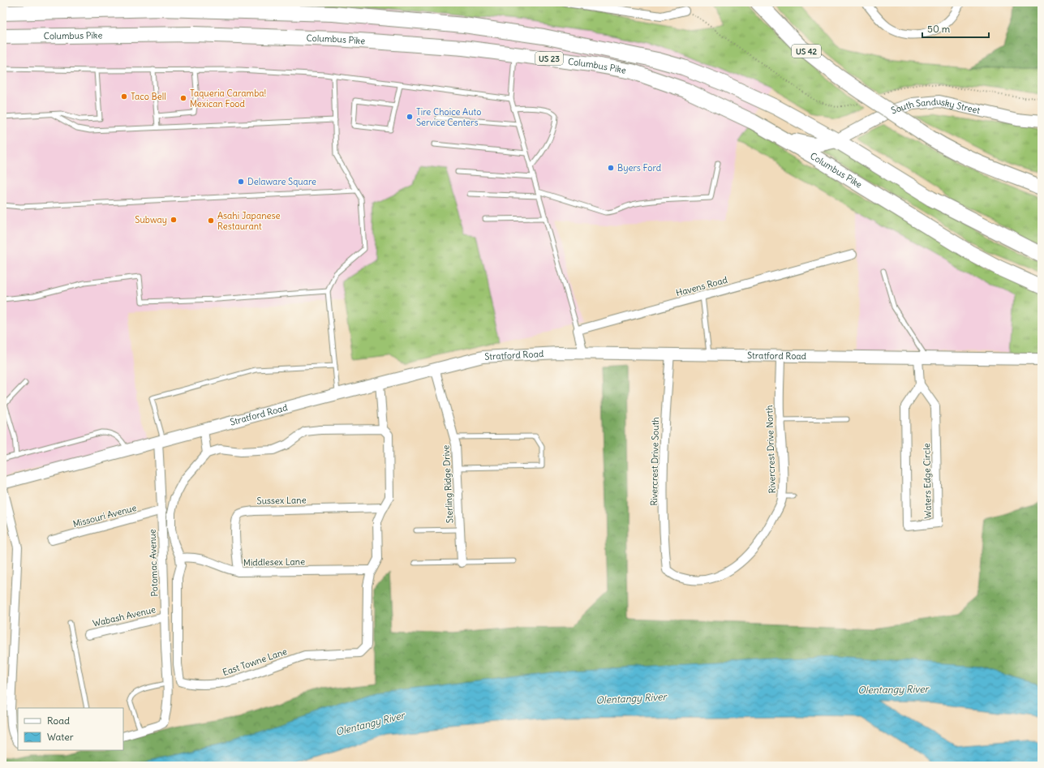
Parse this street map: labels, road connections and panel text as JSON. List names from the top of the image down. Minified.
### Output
{"streets":{"highway":["Columbus Pike","US 42","US 23"],"street":["South Sandusky Street","Havens Road","Stratford Road","Rivercrest Drive North","Rivercrest Drive South","Waters Edge Circle","Sterling Ridge Drive","Sussex Lane","Missouri Avenue","Middlesex Lane","Potomac Avenue","Wabash Avenue","East Towne Lane"]},"crossings":[["Columbus Pike","South Sandusky Street"],["Stratford Road","Rivercrest Drive North"],["Stratford Road","Rivercrest Drive South"],["Stratford Road","Sterling Ridge Drive"],["Stratford Road","Potomac Avenue"],["Rivercrest Drive North","Rivercrest Drive South"],["Sussex Lane","Middlesex Lane"],["Missouri Avenue","Potomac Avenue"],["Middlesex Lane","East Towne Lane"],["Potomac Avenue","Wabash Avenue"]],"water":["Olentangy River"],"places":["Taco Bell","Taqueria Caramba! Mexican Food","Tire Choice Auto Service Centers","Byers Ford","Delaware Square","Subway","Asahi Japanese Restaurant"],"legend":["Road","Water"],"scale_bar":"50 m"}
